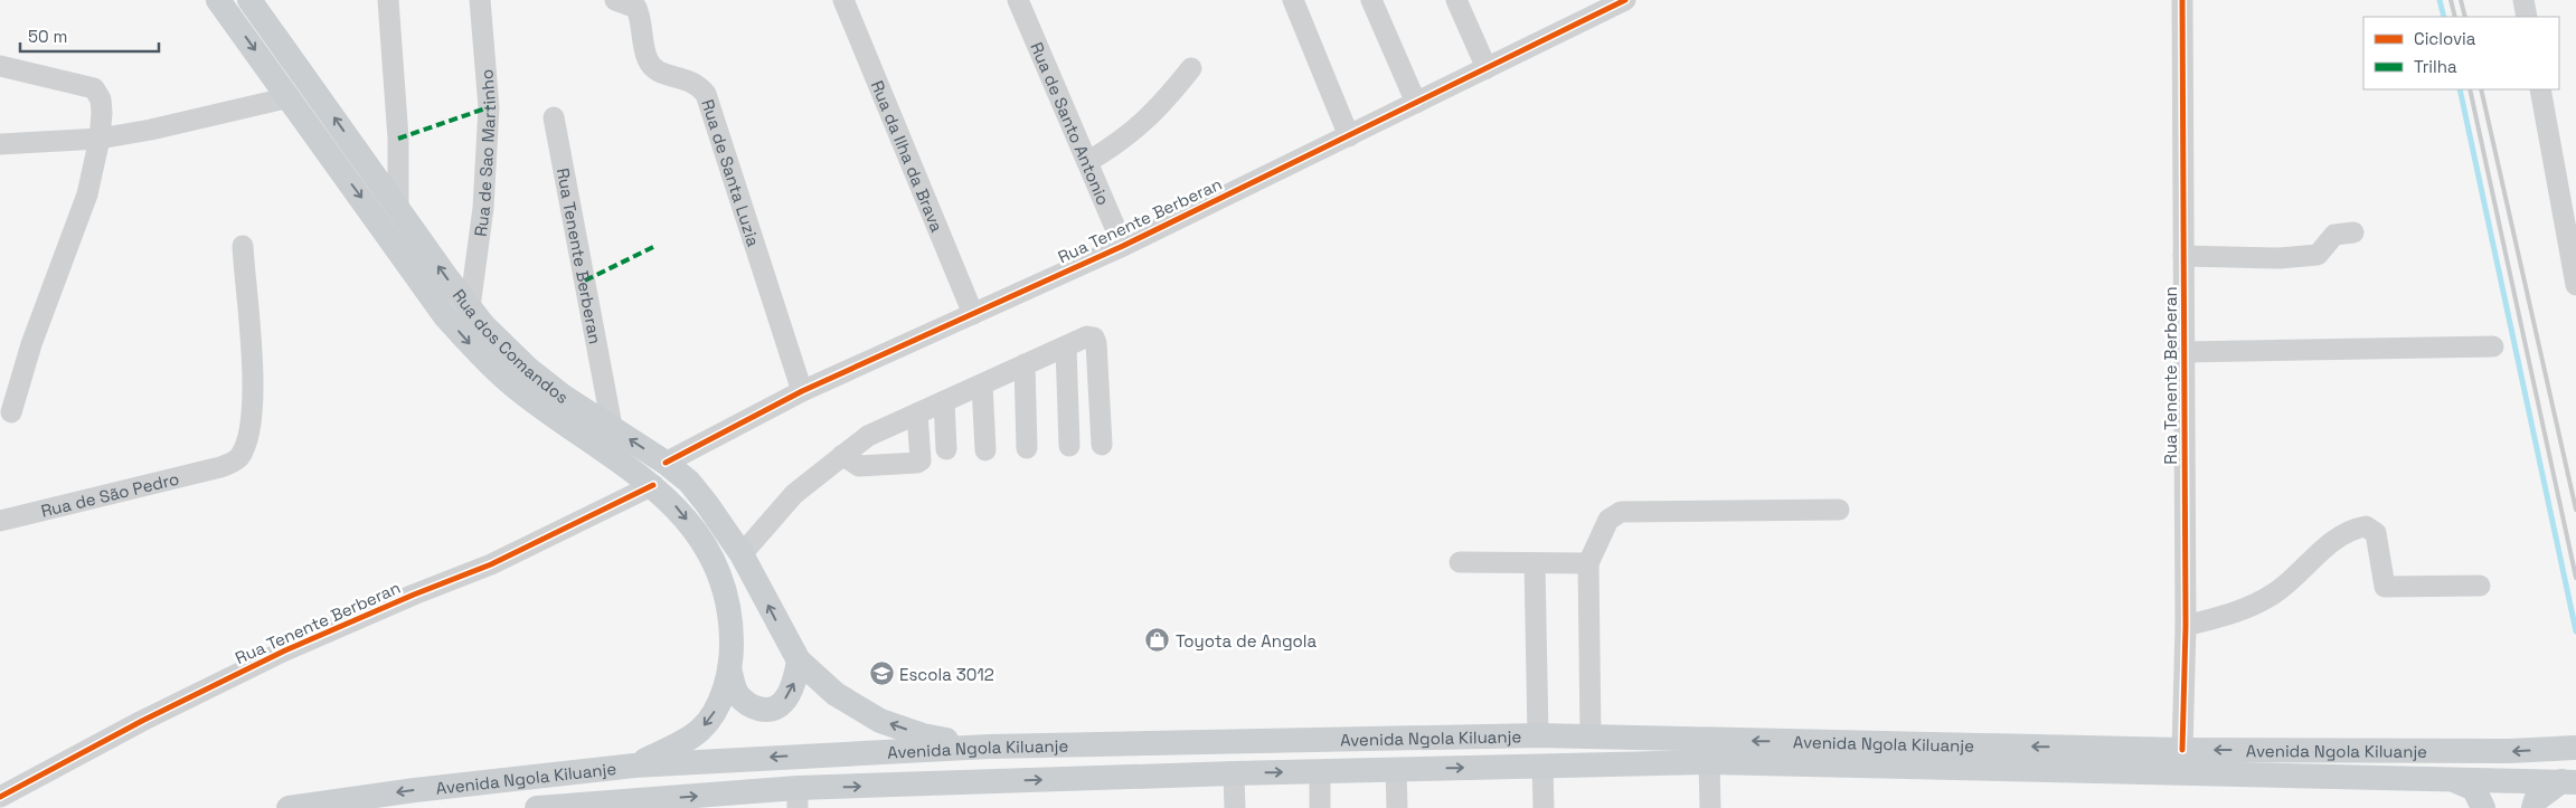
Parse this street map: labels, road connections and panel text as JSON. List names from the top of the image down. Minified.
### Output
{"streets":{"main road":["Rua dos Comandos","Avenida Ngola Kiluanje"],"street":["Rua de Santo Antonio","Rua de Sao Martinho","Rua da Ilha da Brava","Rua de Santa Luzia","Rua Tenente Berberan","Rua de São Pedro"]},"crossings":[["Rua de Santo Antonio","Rua Tenente Berberan"],["Rua de Sao Martinho","Rua dos Comandos"],["Rua da Ilha da Brava","Rua Tenente Berberan"],["Rua de Santa Luzia","Rua Tenente Berberan"],["Rua Tenente Berberan","Rua dos Comandos"],["Rua Tenente Berberan","Avenida Ngola Kiluanje"],["Rua dos Comandos","Avenida Ngola Kiluanje"]],"places":{"shop":["Toyota de Angola"],"school or university":["Escola 3012"]},"legend":["Ciclovia","Trilha"],"scale_bar":"50 m"}
